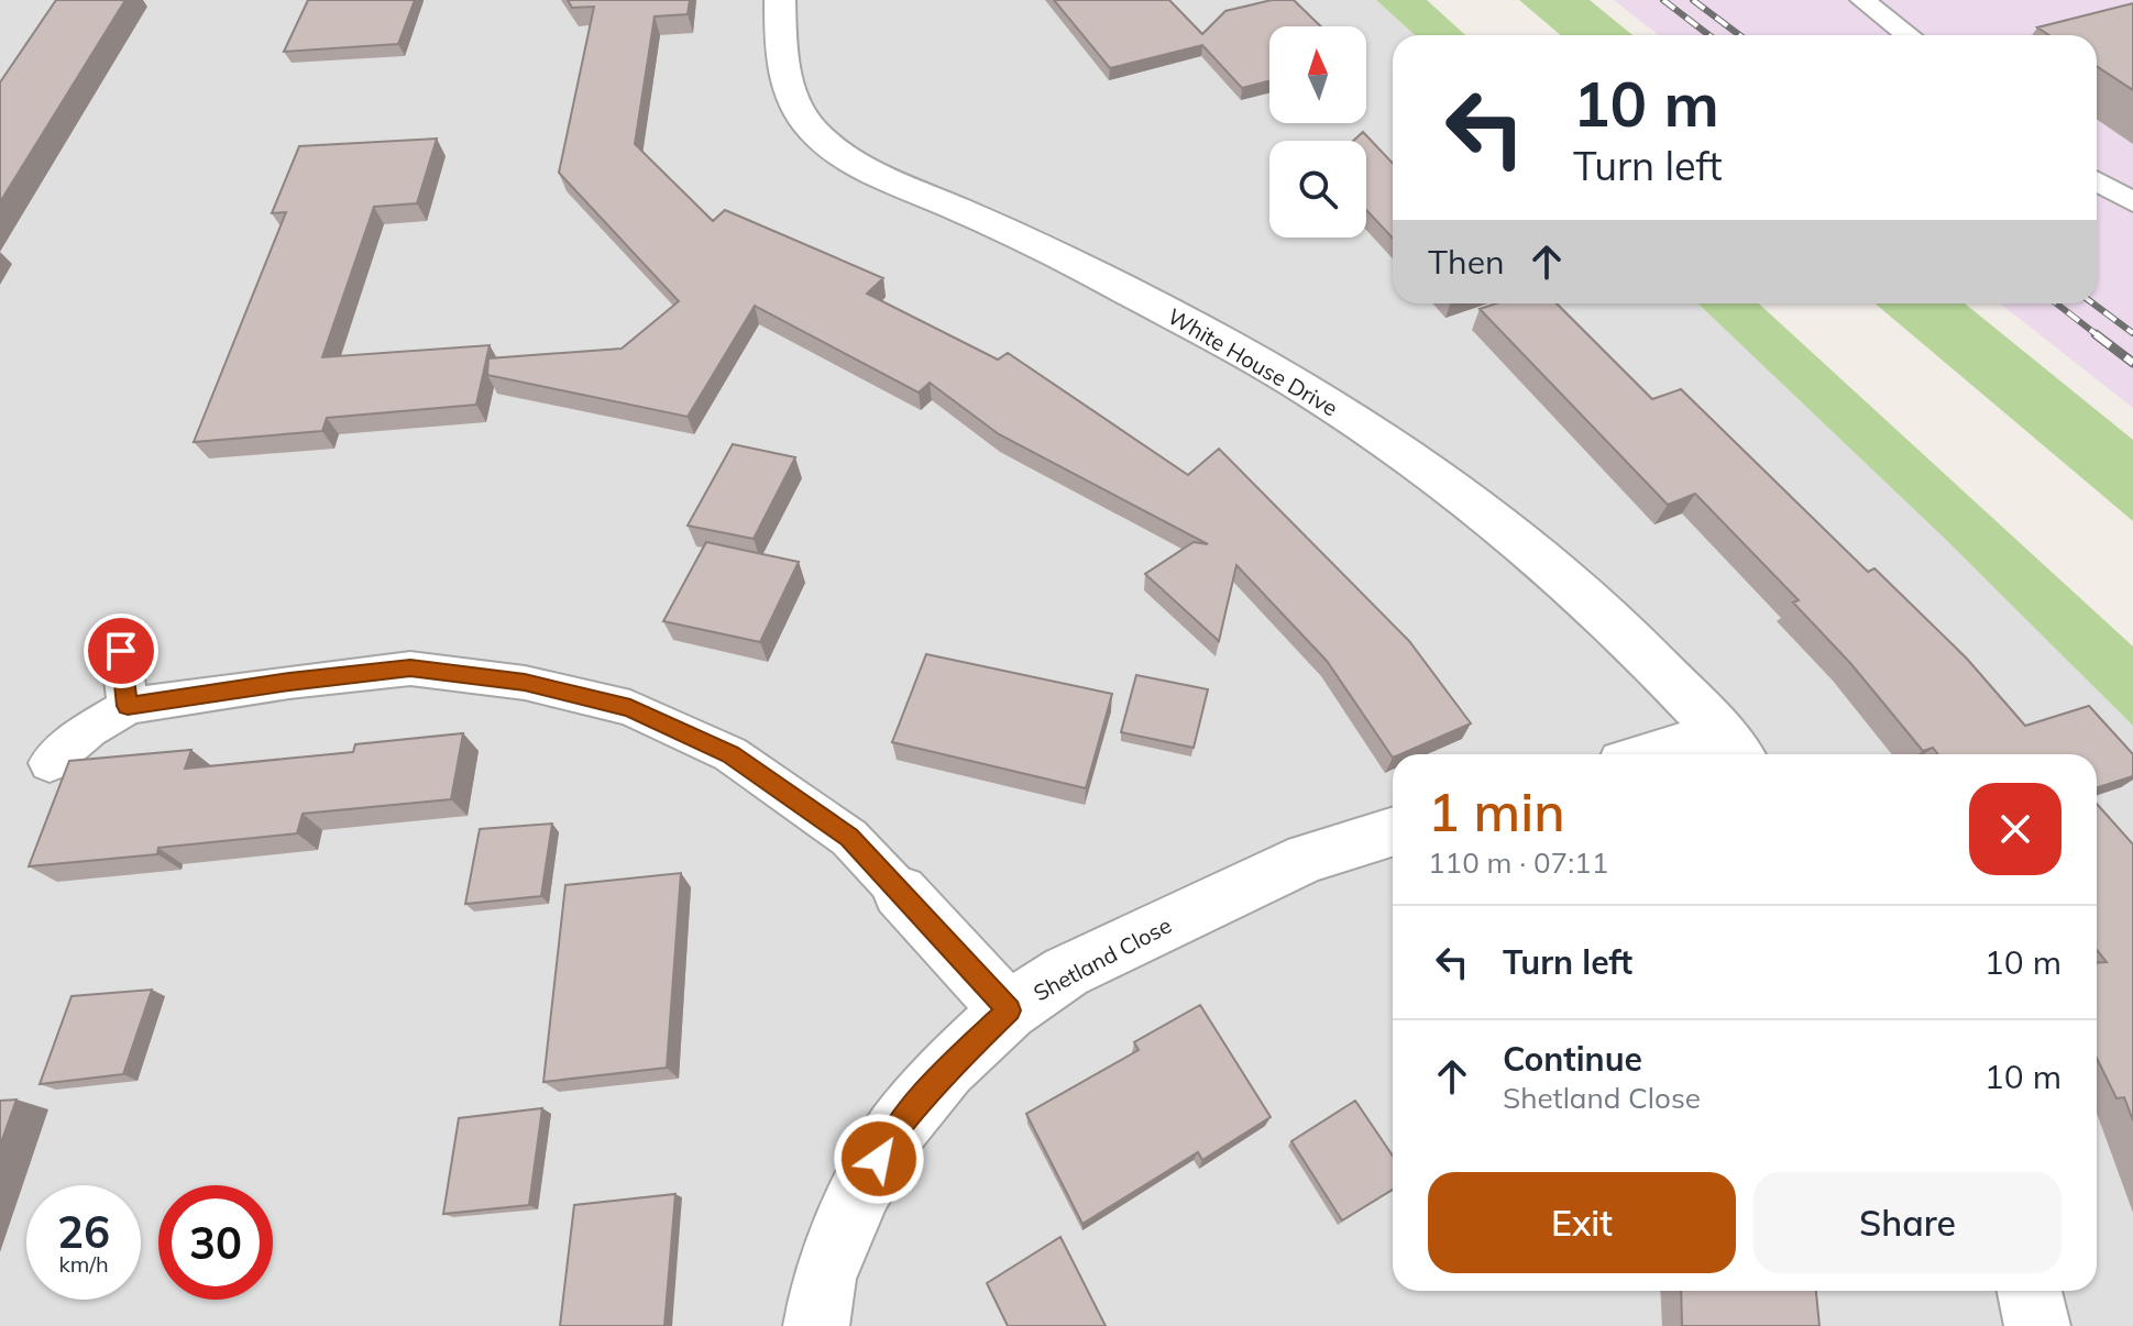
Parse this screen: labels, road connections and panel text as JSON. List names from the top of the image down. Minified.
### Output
{"streets":{"street":["White House Drive","Shetland Close"]},"north":"top","page":{"turn":["10 m","Turn left"],"then":"Then","heading":["1 min","110 m · 07:11"],"list":[{"name":"Turn left","value":"10 m"},{"name":"Continue","note":"Shetland Close","value":"10 m"}],"buttons":["Exit","Share"],"speed":"26 km/h","limit":"30"}}
